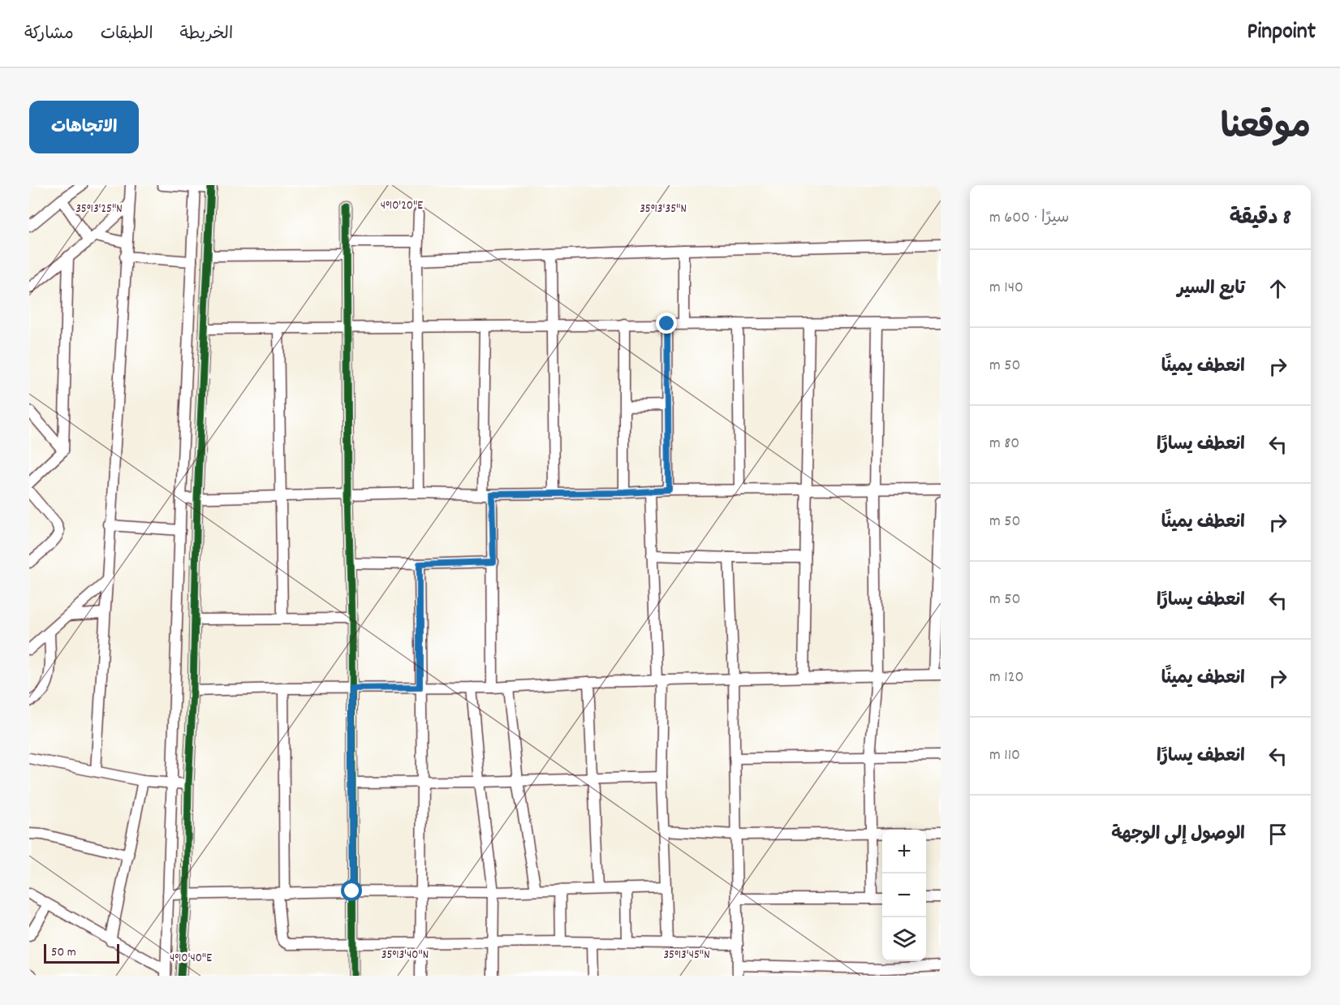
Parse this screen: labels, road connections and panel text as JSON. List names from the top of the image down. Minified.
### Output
{"scale_bar":"50 m","page":{"header":"Pinpoint","nav":["الخريطة","الطبقات","مشاركة"],"title":"موقعنا","buttons":"الاتجاهات","heading":["8 دقيقة","سيرًا · 600 m"],"list":[["تابع السير","140 m"],["انعطف يمينًا","50 m"],["انعطف يسارًا","80 m"],["انعطف يمينًا","50 m"],["انعطف يسارًا","50 m"],["انعطف يمينًا","120 m"],["انعطف يسارًا","110 m"],"الوصول إلى الوجهة"],"map_buttons":["+","−"],"scale":"50 m"},"coordinates":["4°10'20\"E","35°13'25\"N","35°13'35\"N","35°13'40\"N","35°13'45\"N","4°10'40\"E"]}
